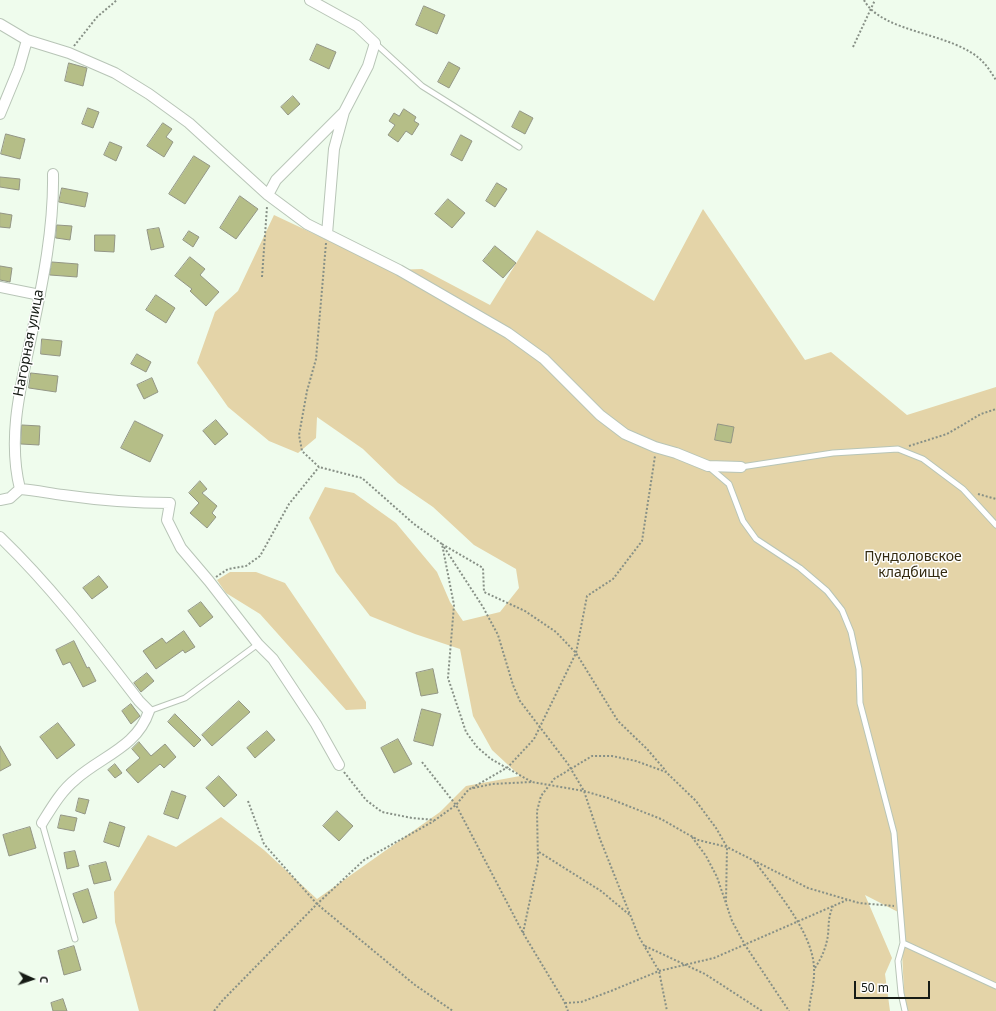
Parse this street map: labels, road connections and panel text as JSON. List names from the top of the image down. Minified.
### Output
{"streets":{"street":["Нагорная улица"]},"parks":["Пундоловское кладбище"],"scale_bar":"50 m","north":"right"}
